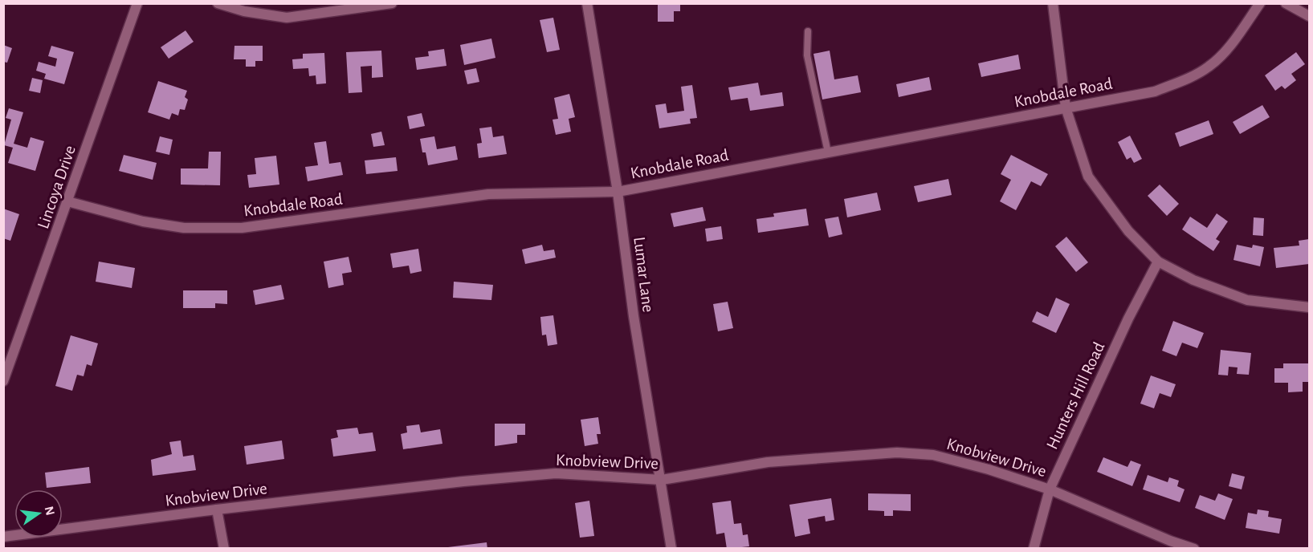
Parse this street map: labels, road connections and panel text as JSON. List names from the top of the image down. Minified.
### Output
{"streets":{"street":["Knobdale Road","Lincoya Drive","Lumar Lane","Hunters Hill Road","Knobview Drive"]},"crossings":[["Knobdale Road","Lincoya Drive"],["Knobdale Road","Lumar Lane"],["Lumar Lane","Knobview Drive"],["Hunters Hill Road","Knobview Drive"]],"north":"right"}
